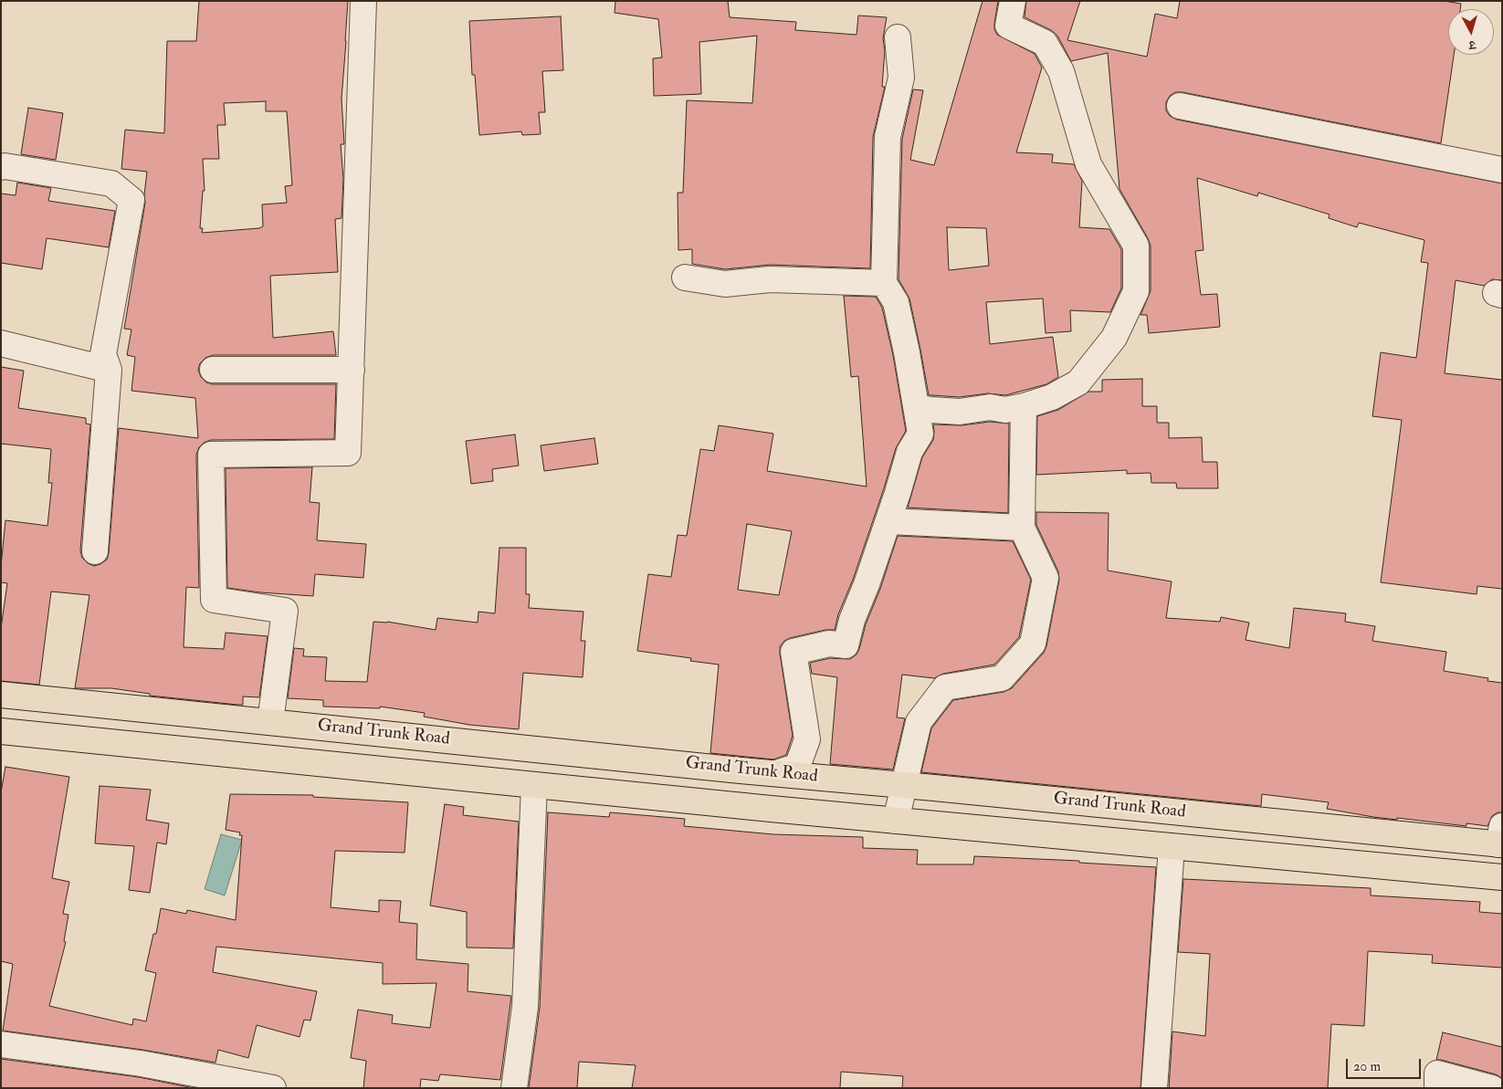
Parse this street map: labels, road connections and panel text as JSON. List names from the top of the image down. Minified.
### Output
{"streets":{"highway":["Grand Trunk Road"]},"scale_bar":"20 m","north":"bottom"}
